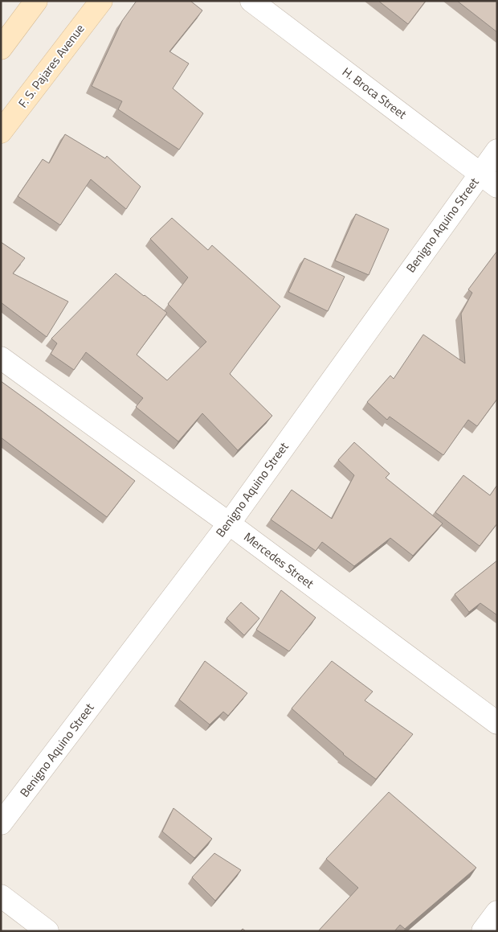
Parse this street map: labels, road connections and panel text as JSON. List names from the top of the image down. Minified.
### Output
{"streets":{"main road":["F. S. Pajares Avenue"],"street":["H. Broca Street","Benigno Aquino Street","Mercedes Street"]},"crossings":[["H. Broca Street","Benigno Aquino Street"],["Benigno Aquino Street","Mercedes Street"]]}
